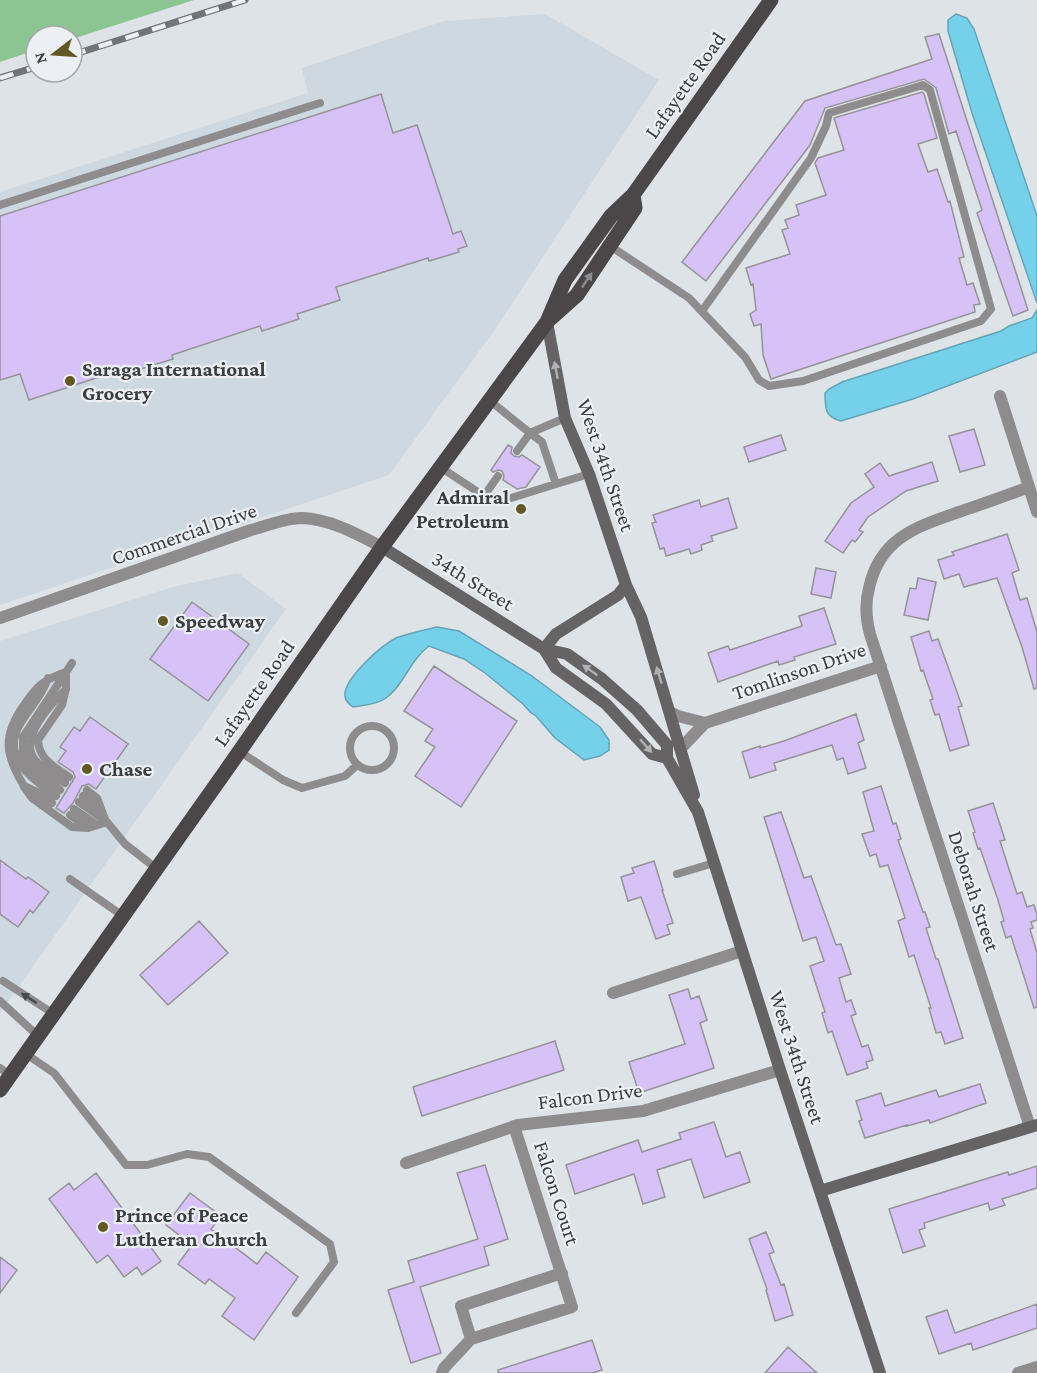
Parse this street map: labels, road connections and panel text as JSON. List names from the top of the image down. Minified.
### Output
{"streets":{"main road":["Lafayette Road"],"street":["West 34th Street","Commercial Drive","34th Street","Tomlinson Drive","Deborah Street","Falcon Drive","Falcon Court"]},"crossings":[["Lafayette Road","West 34th Street"],["Lafayette Road","Commercial Drive"],["Lafayette Road","34th Street"],["West 34th Street","34th Street"],["West 34th Street","Tomlinson Drive"],["West 34th Street","Falcon Drive"],["Commercial Drive","34th Street"],["Tomlinson Drive","Deborah Street"],["Falcon Drive","Falcon Court"]],"places":["Saraga International Grocery","Admiral Petroleum","Speedway","Chase","Prince of Peace Lutheran Church"],"north":"left"}
